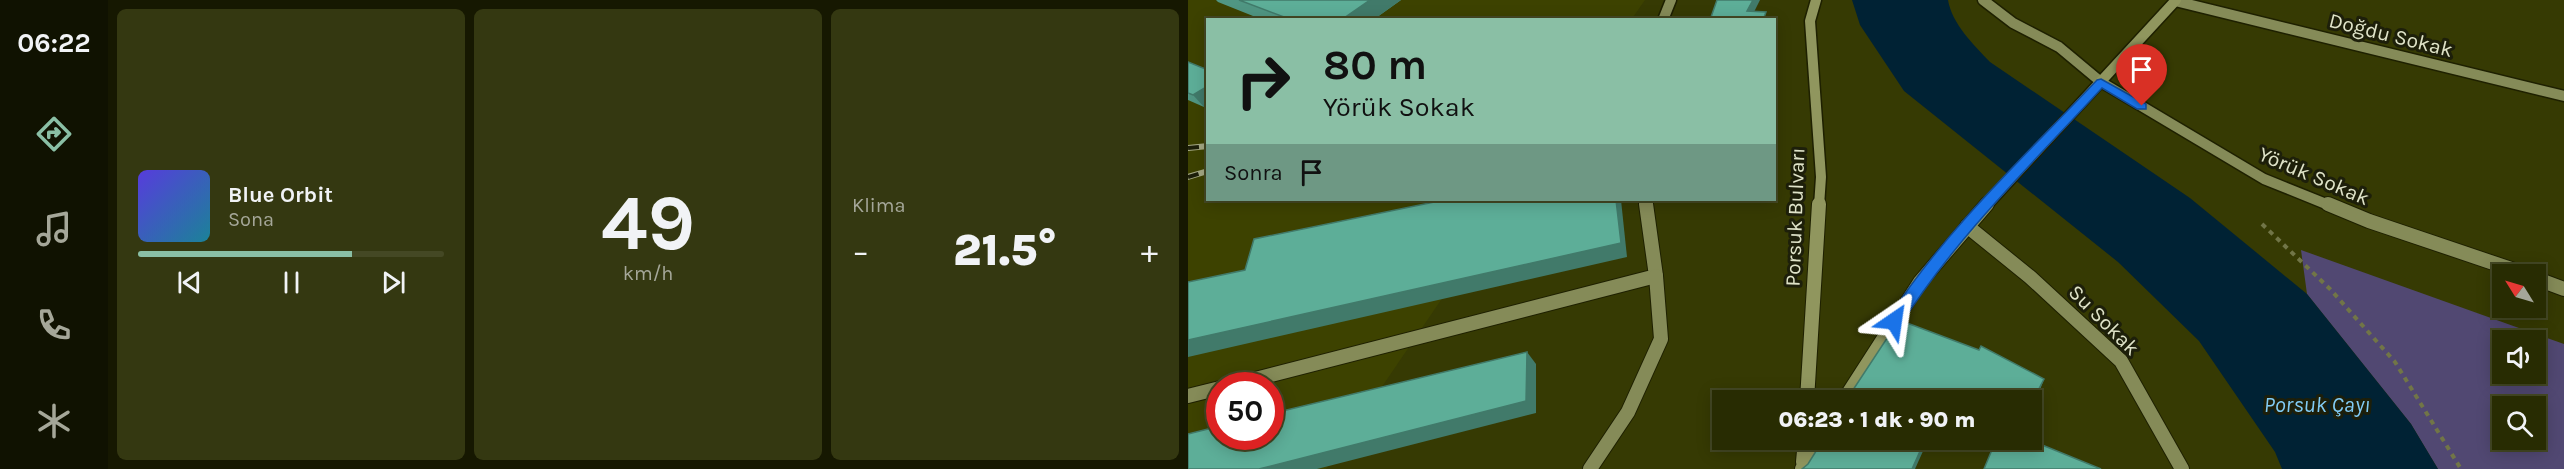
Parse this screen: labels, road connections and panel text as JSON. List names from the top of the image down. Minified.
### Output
{"streets":{"main road":["Porsuk Bulvarı"],"street":["Doğdu Sokak","Yörük Sokak","Su Sokak"]},"water":["Porsuk Çayı"],"north":"top left","page":{"tabs":"06:22","tile":[["49","km/h"],"Klima"],"turn":["80 m","Yörük Sokak"],"then":"Sonra","song":["Blue Orbit","Sona"],"heat":["−","21.5°","+"],"limit":"50","trip":"06:23 · 1 dk · 90 m"}}
